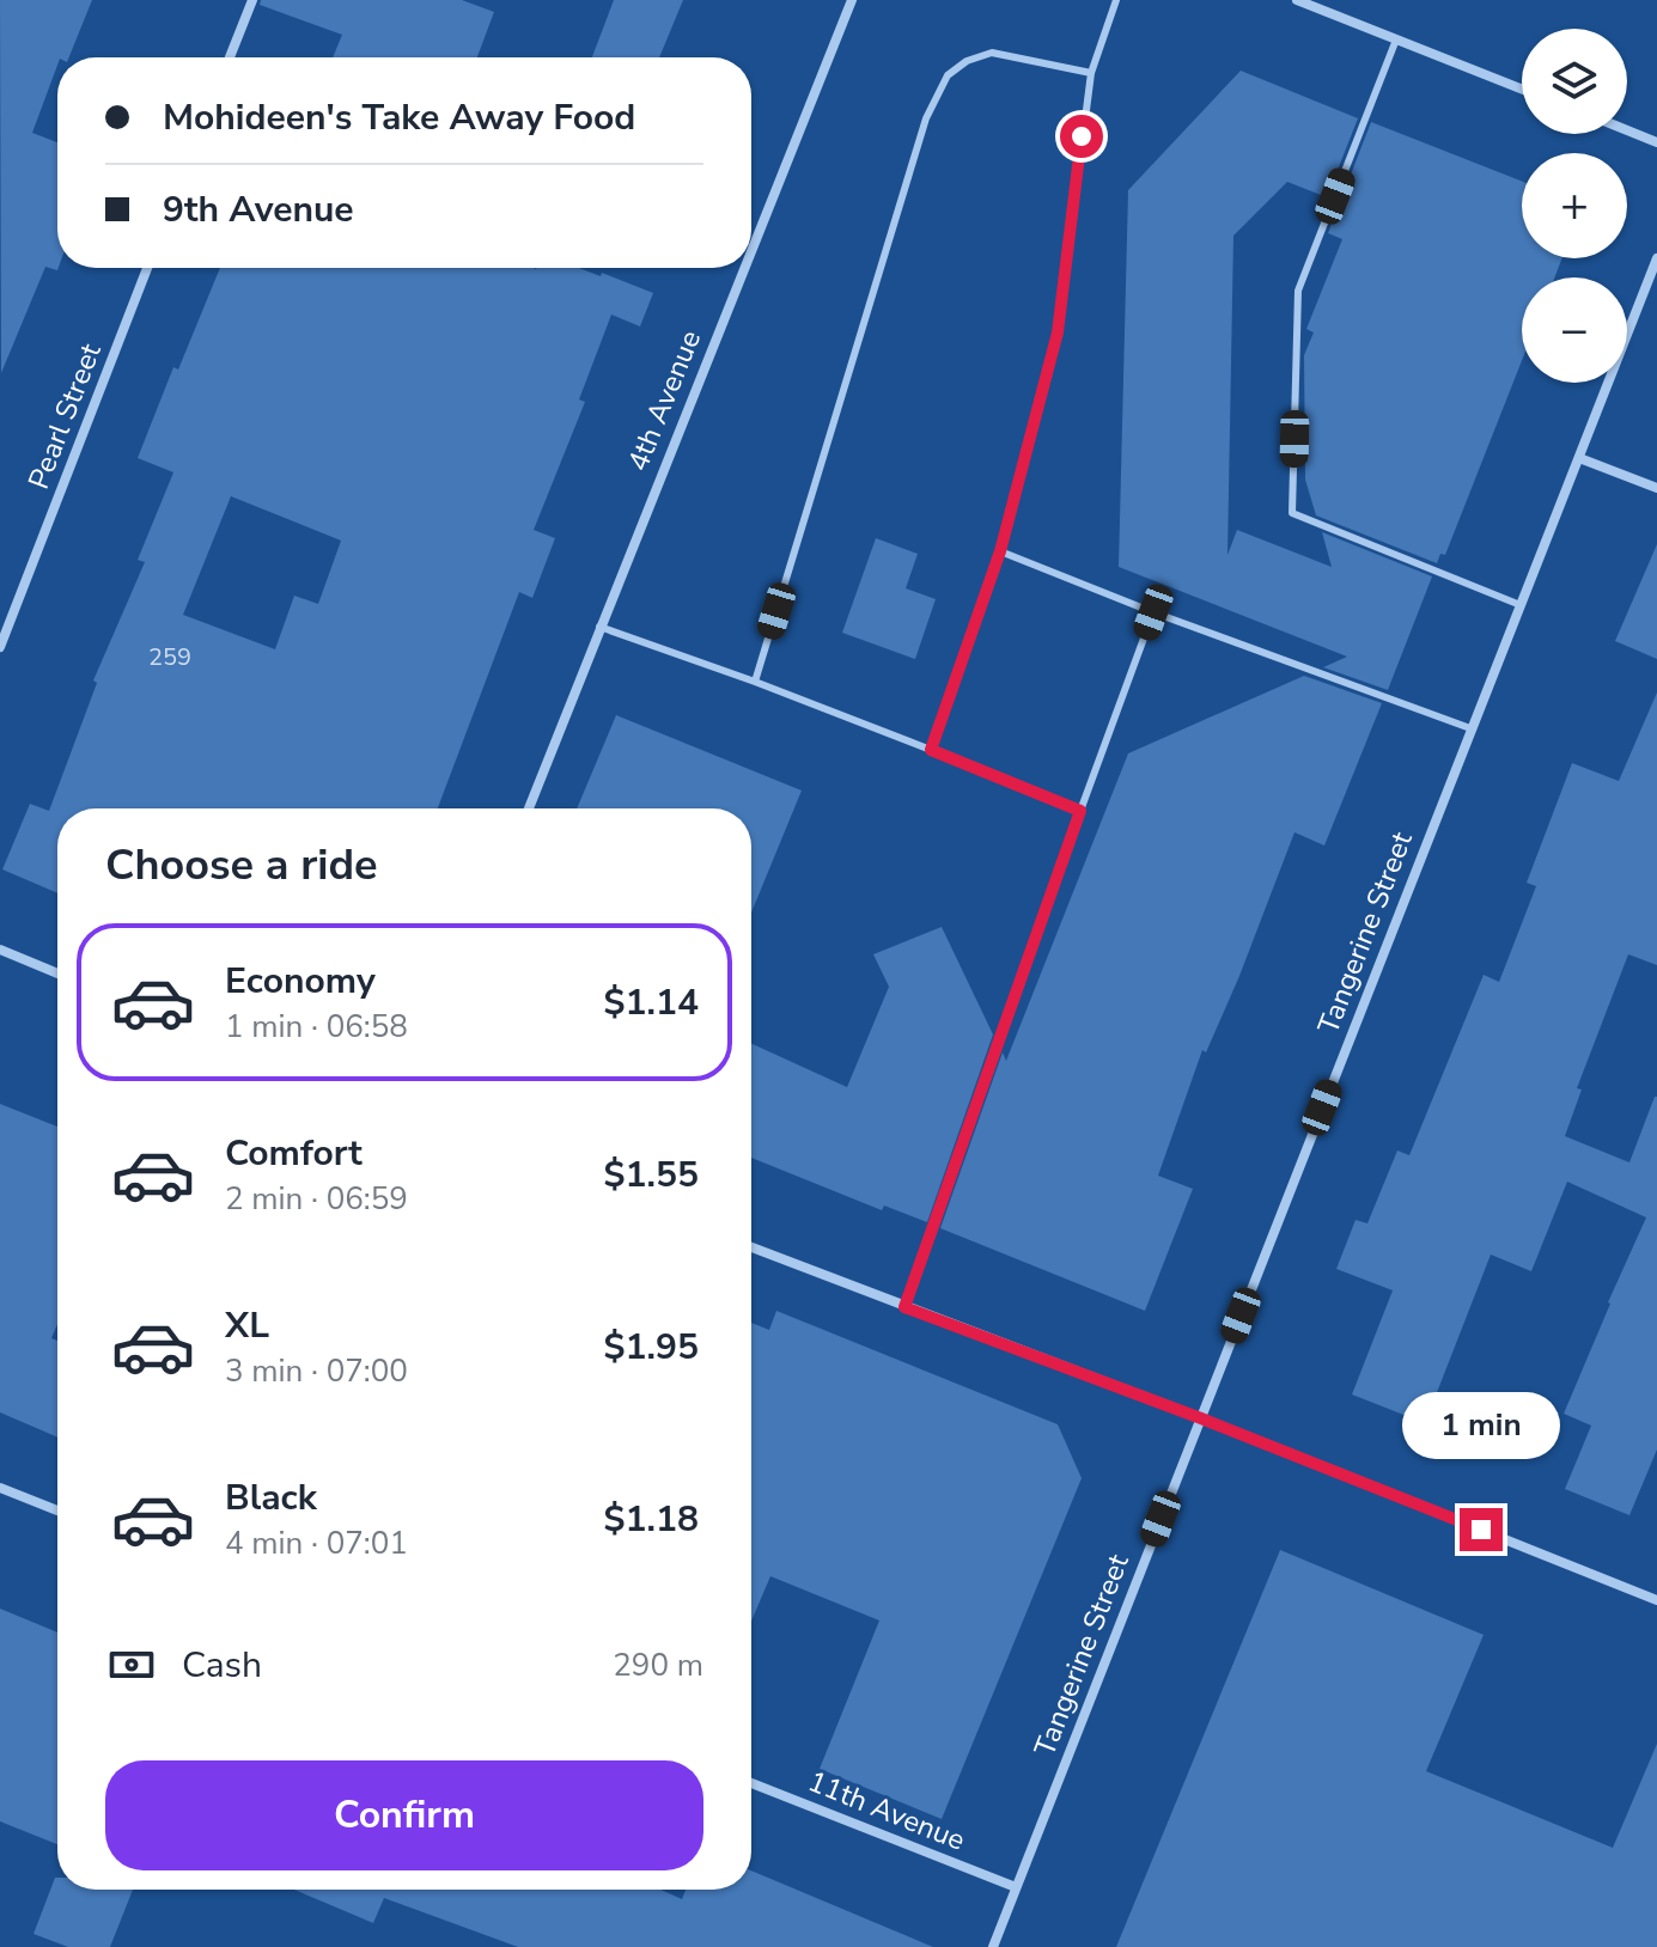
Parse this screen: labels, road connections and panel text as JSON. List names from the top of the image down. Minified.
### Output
{"streets":{"street":["4th Avenue","Pearl Street","Tangerine Street","11th Avenue"]},"crossings":[["Tangerine Street","11th Avenue"]],"house_numbers":["259"],"page":{"map_buttons":["+","−"],"banner":["Mohideen's Take Away Food","9th Avenue"],"heading":"Choose a ride","list":[{"name":"Economy","note":"1 min · 06:58","value":"$1.14"},{"name":"Comfort","note":"2 min · 06:59","value":"$1.55"},{"name":"XL","note":"3 min · 07:00","value":"$1.95"},{"name":"Black","note":"4 min · 07:01","value":"$1.18"}],"bubble":"1 min","pay":["Cash","290 m"],"buttons":"Confirm"}}
